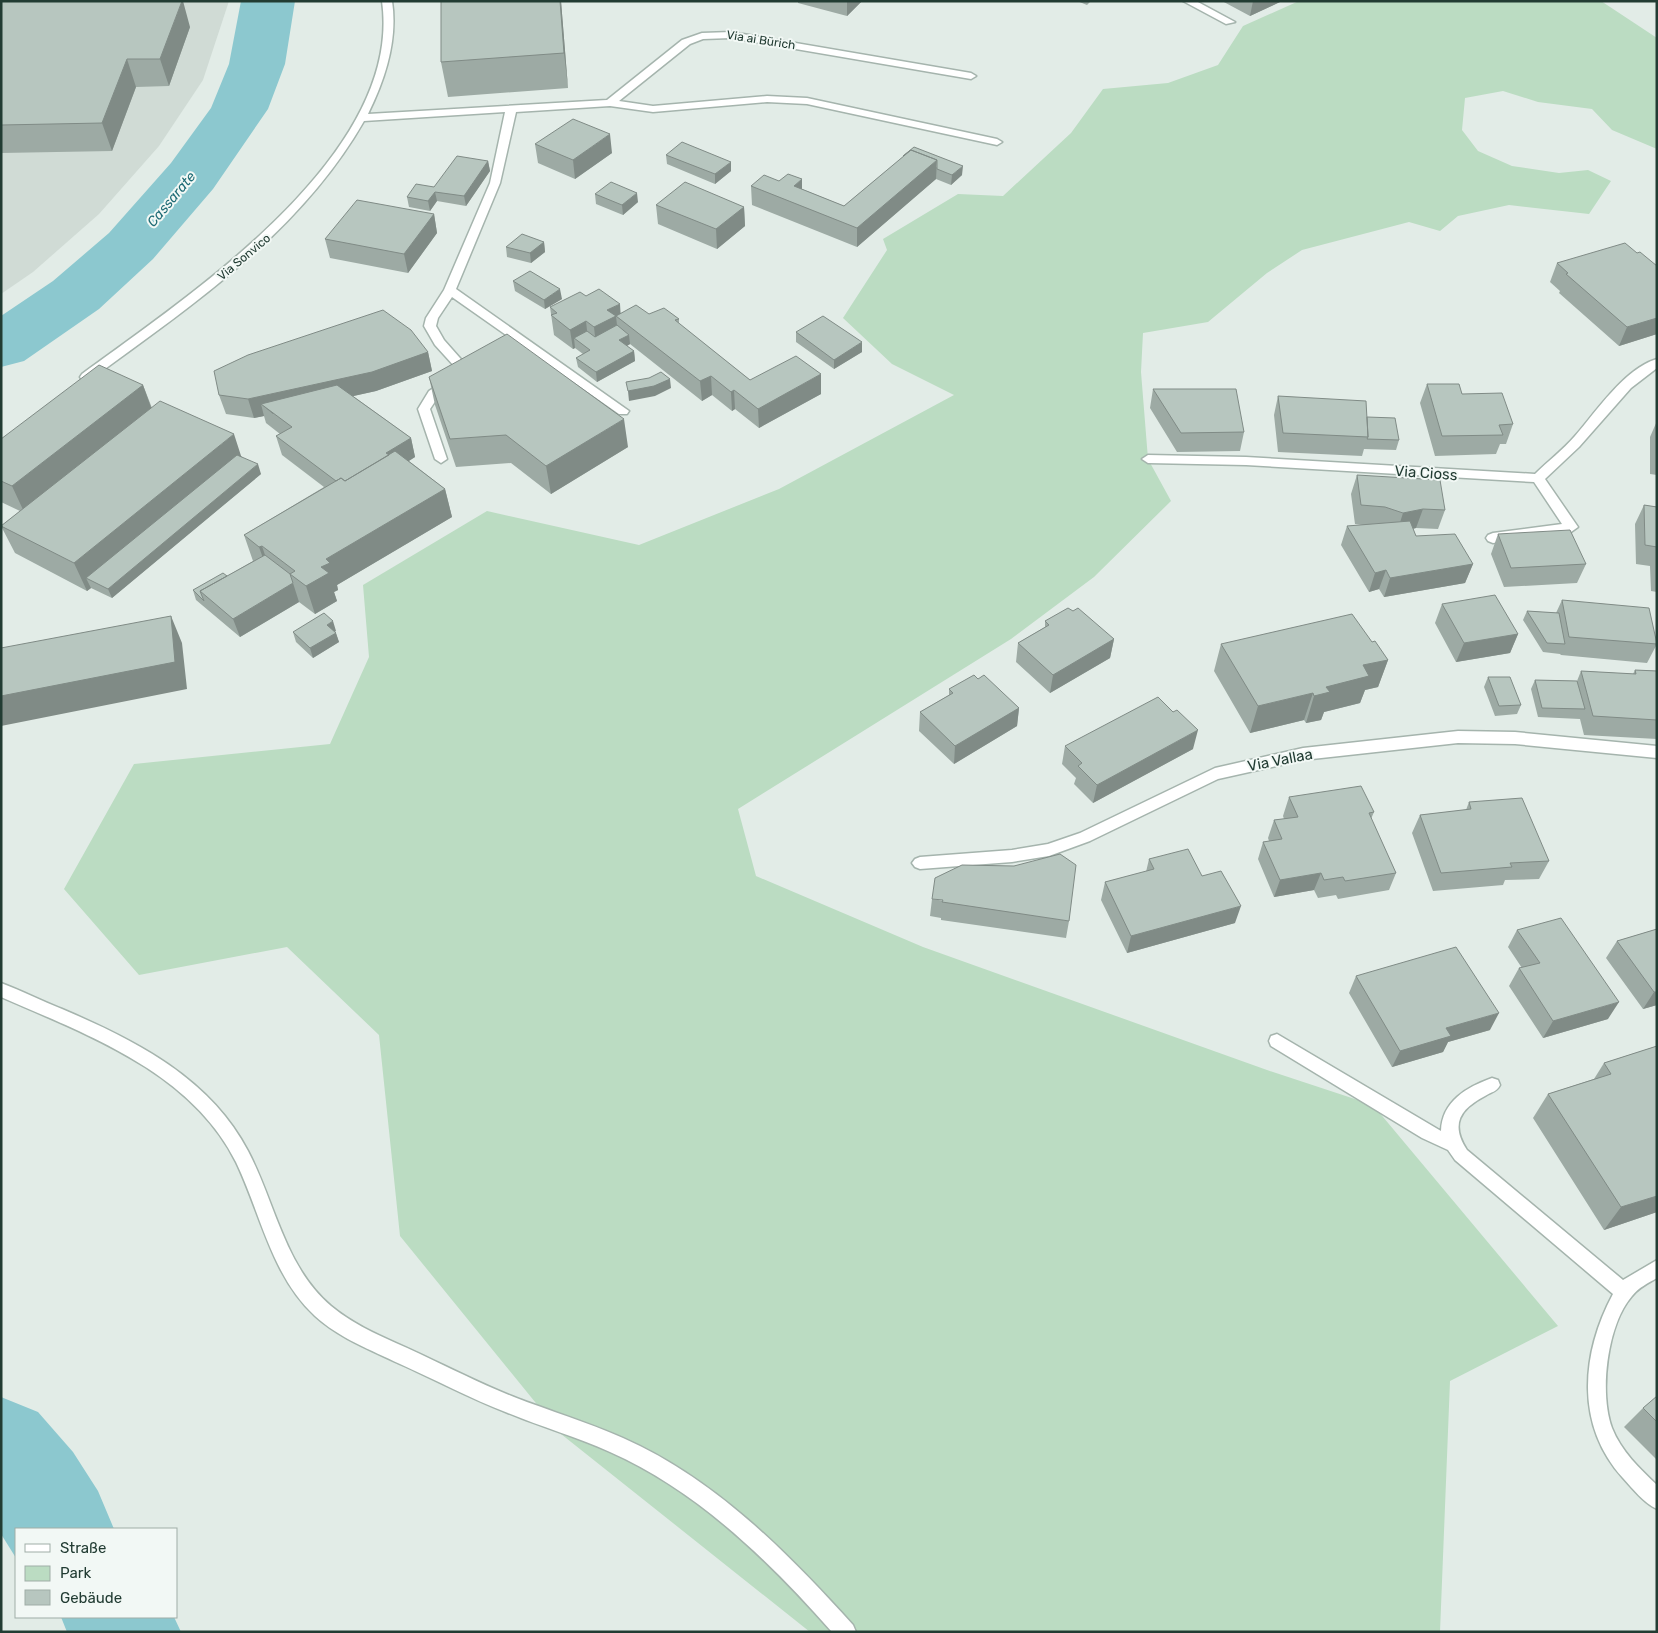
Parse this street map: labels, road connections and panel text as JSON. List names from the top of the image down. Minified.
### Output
{"streets":{"street":["Via ai Bürich","Via Sonvico","Via Cioss","Via Vallaa"]},"water":["Cassarate"],"legend":["Straße","Park","Gebäude"]}
